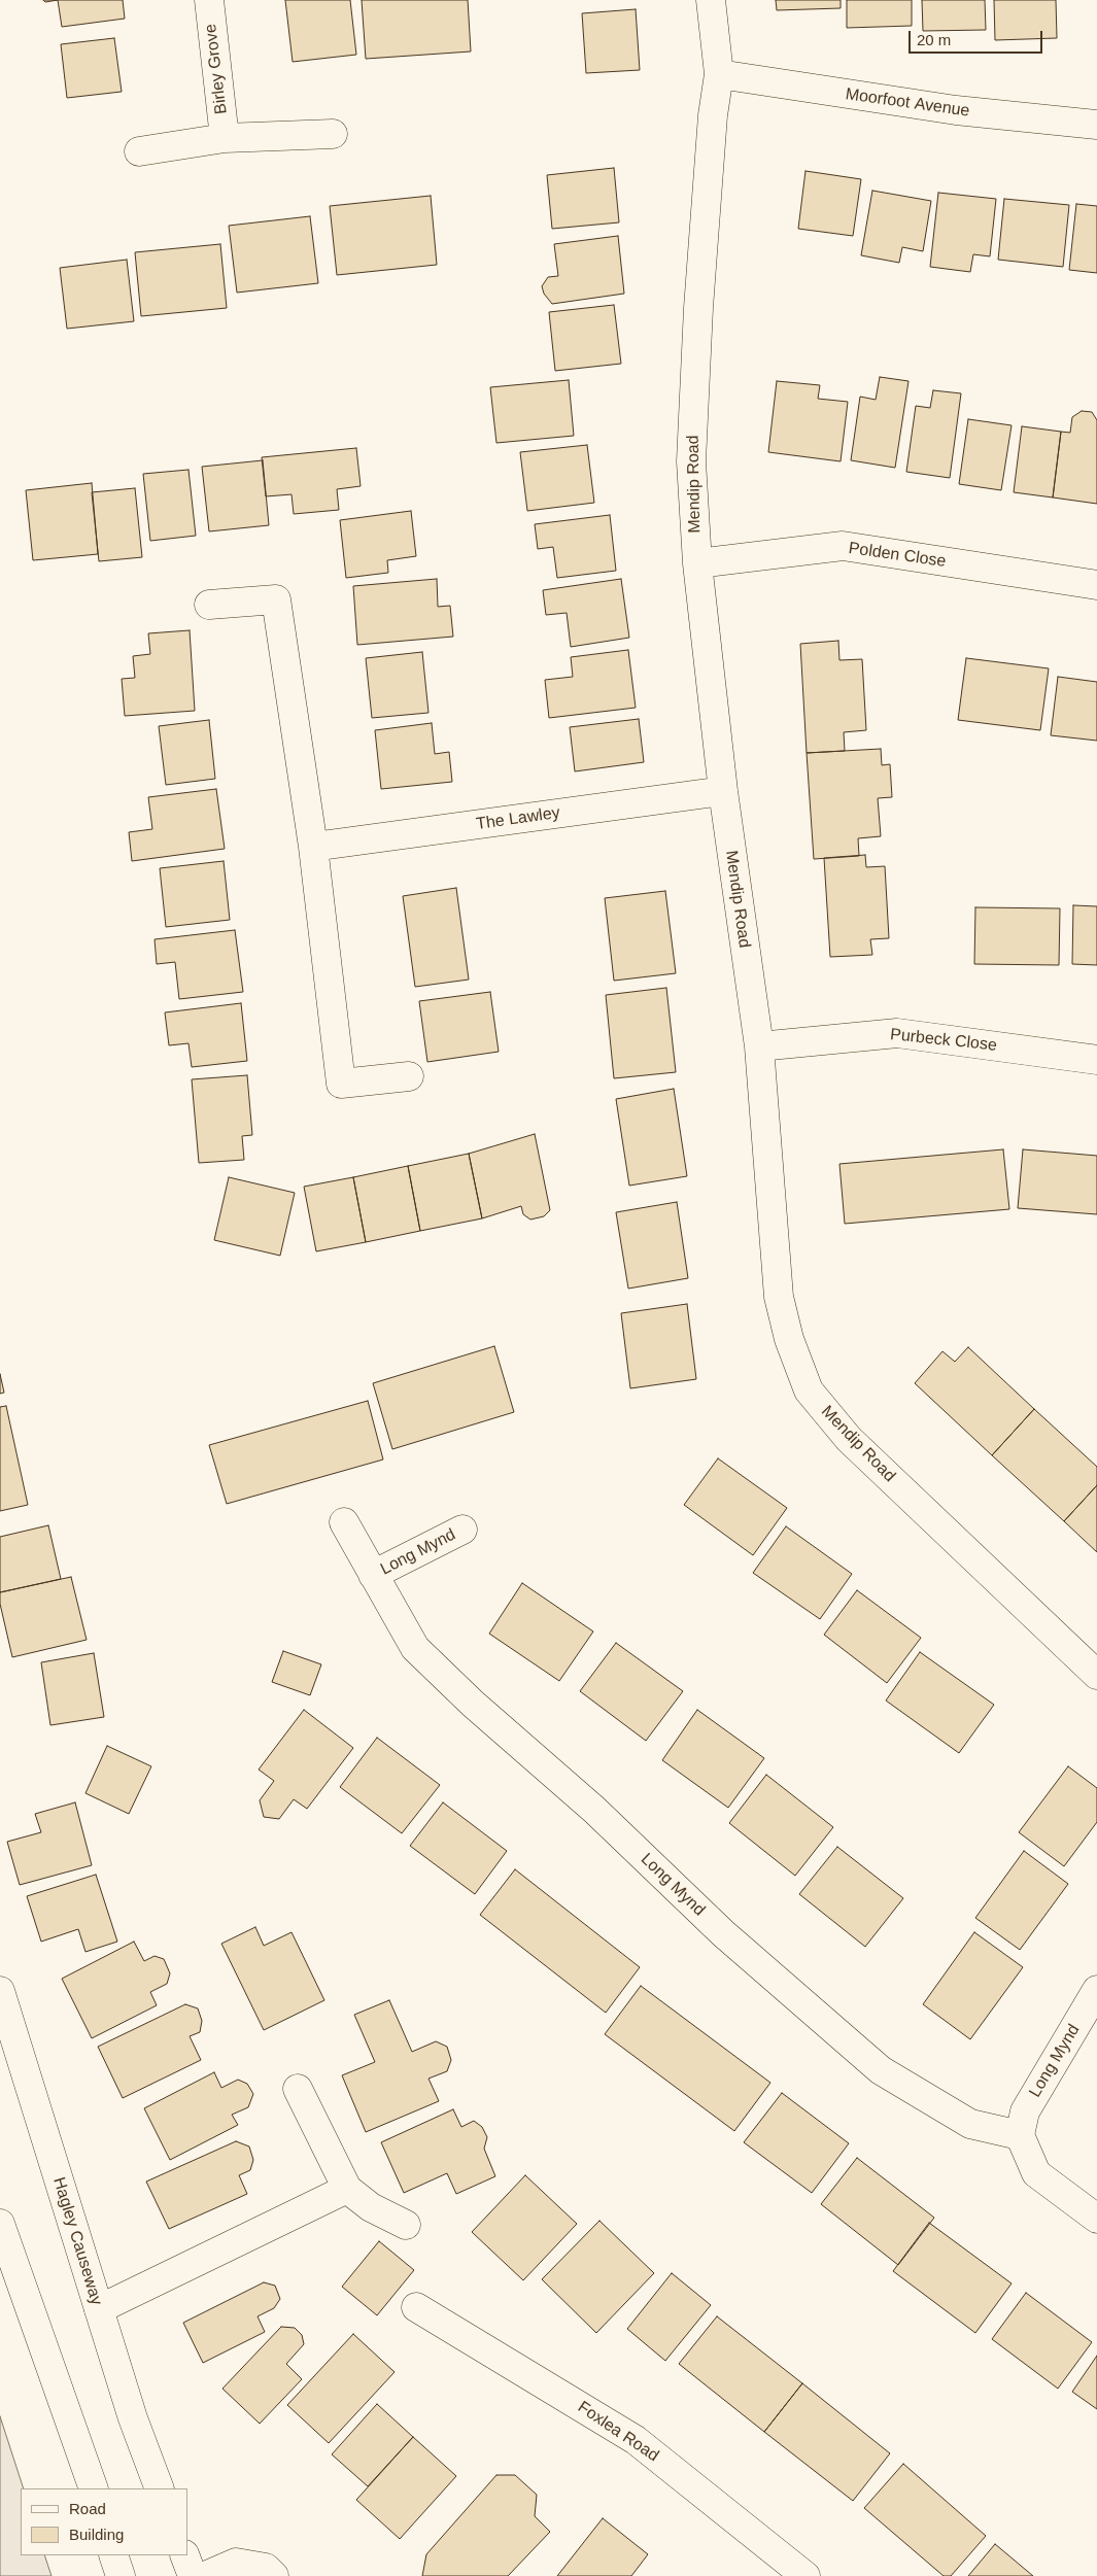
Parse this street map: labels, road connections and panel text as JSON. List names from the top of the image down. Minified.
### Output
{"streets":{"main road":["Birley Grove","Moorfoot Avenue","Mendip Road","Polden Close","The Lawley","Purbeck Close","Long Mynd","Hagley Causeway","Foxlea Road"]},"crossings":[["Moorfoot Avenue","Mendip Road"],["Mendip Road","Polden Close"],["Mendip Road","The Lawley"],["Mendip Road","Purbeck Close"]],"legend":["Road","Building"],"scale_bar":"20 m"}
